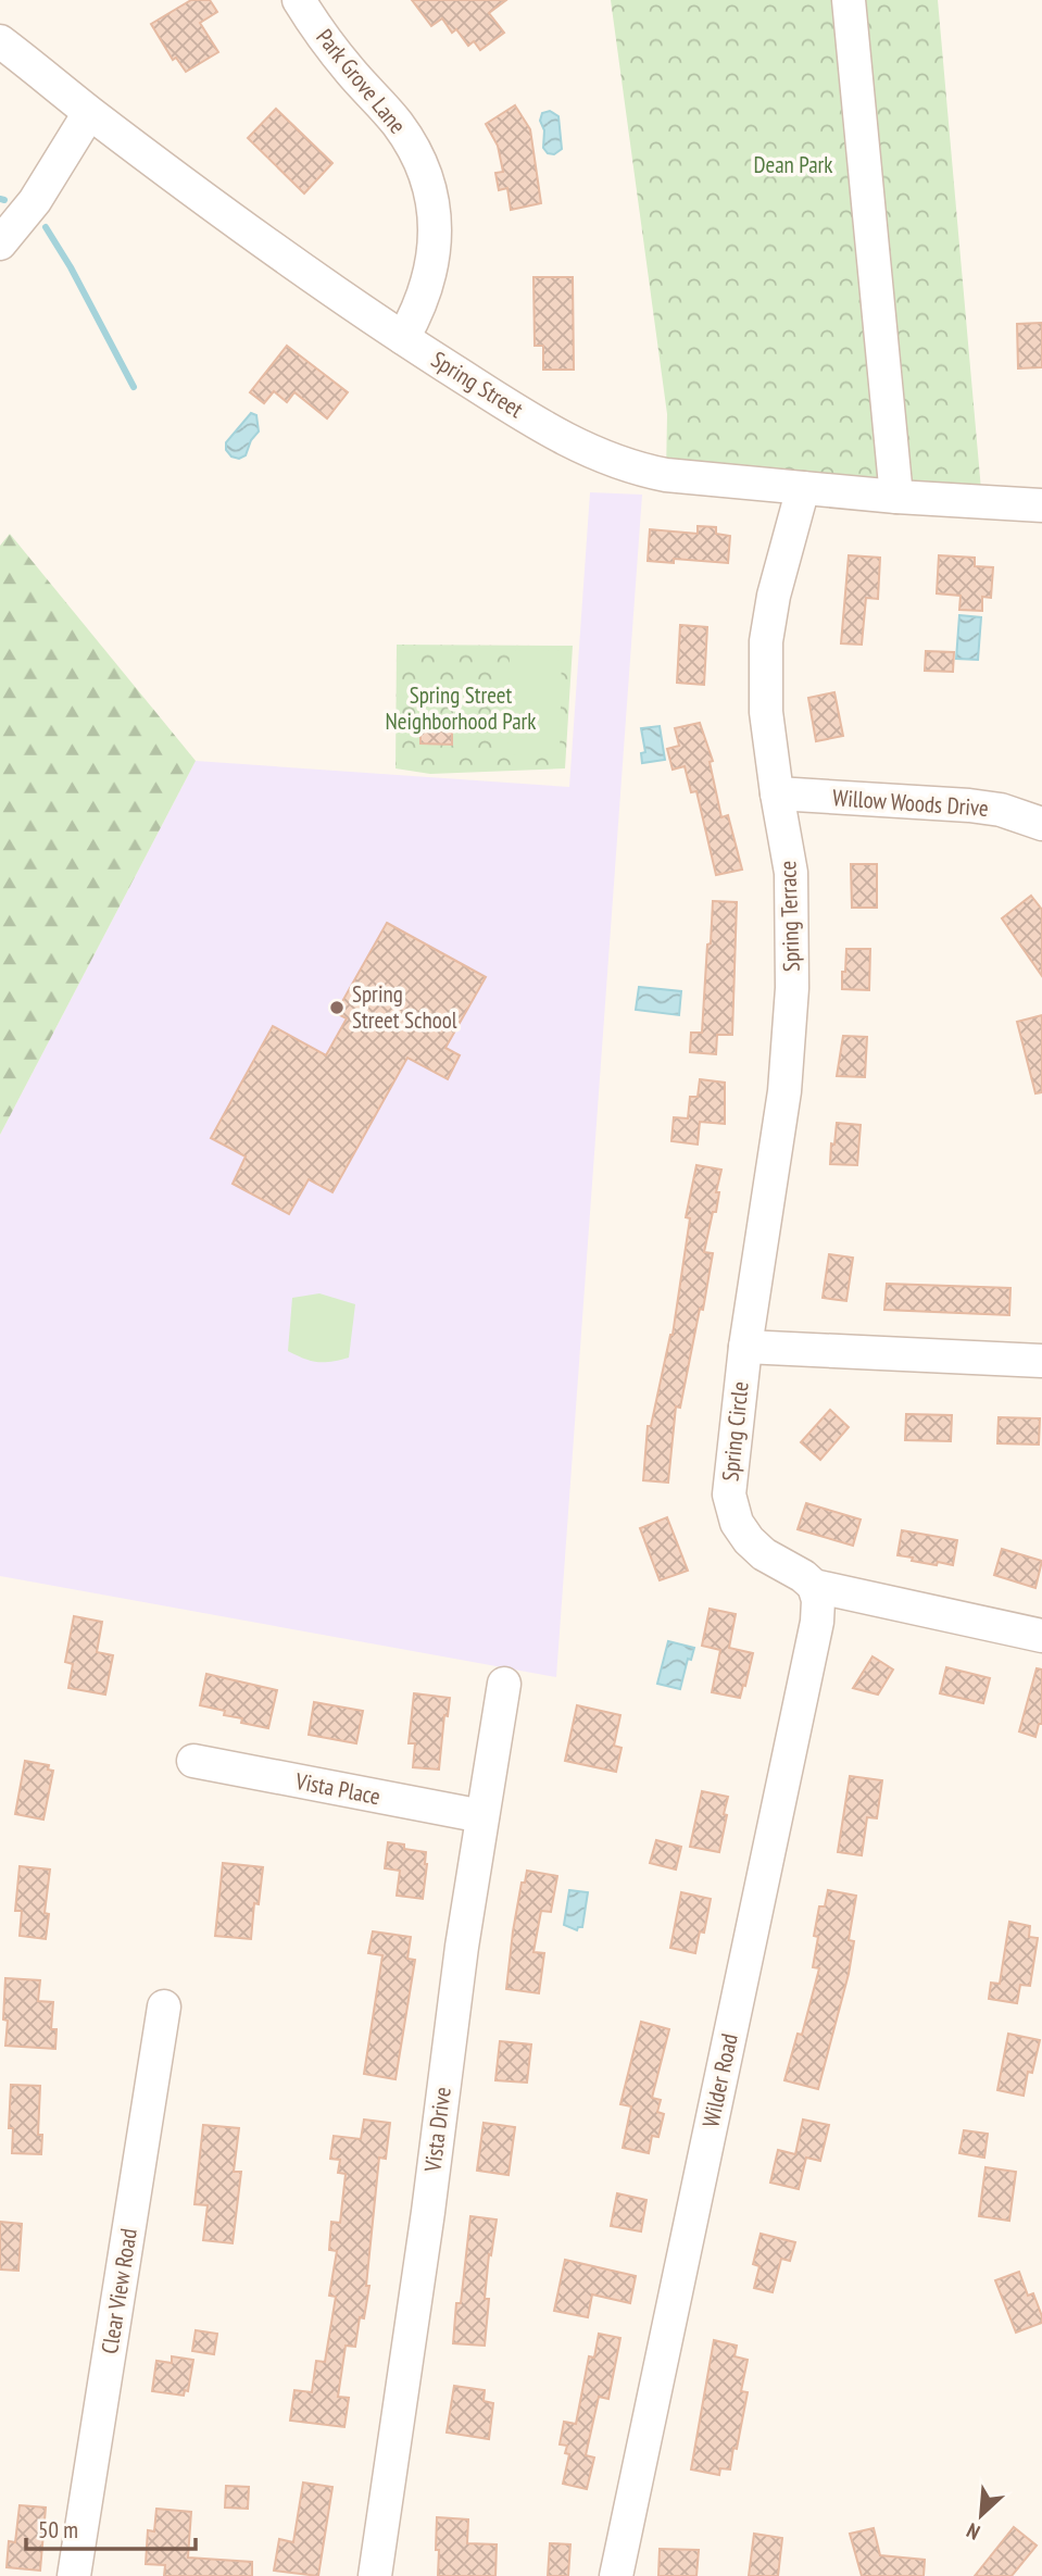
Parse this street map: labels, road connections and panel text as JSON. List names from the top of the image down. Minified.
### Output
{"streets":{"street":["Park Grove Lane","Spring Street","Willow Woods Drive","Spring Terrace","Spring Circle","Vista Place","Wilder Road","Vista Drive","Clear View Road"]},"crossings":[["Park Grove Lane","Spring Street"],["Spring Street","Spring Terrace"],["Willow Woods Drive","Spring Terrace"],["Spring Terrace","Spring Circle"],["Spring Circle","Wilder Road"],["Vista Place","Vista Drive"]],"parks":["Dean Park","Spring Street Neighborhood Park"],"places":["Spring Street School"],"scale_bar":"50 m","north":"bottom left"}
